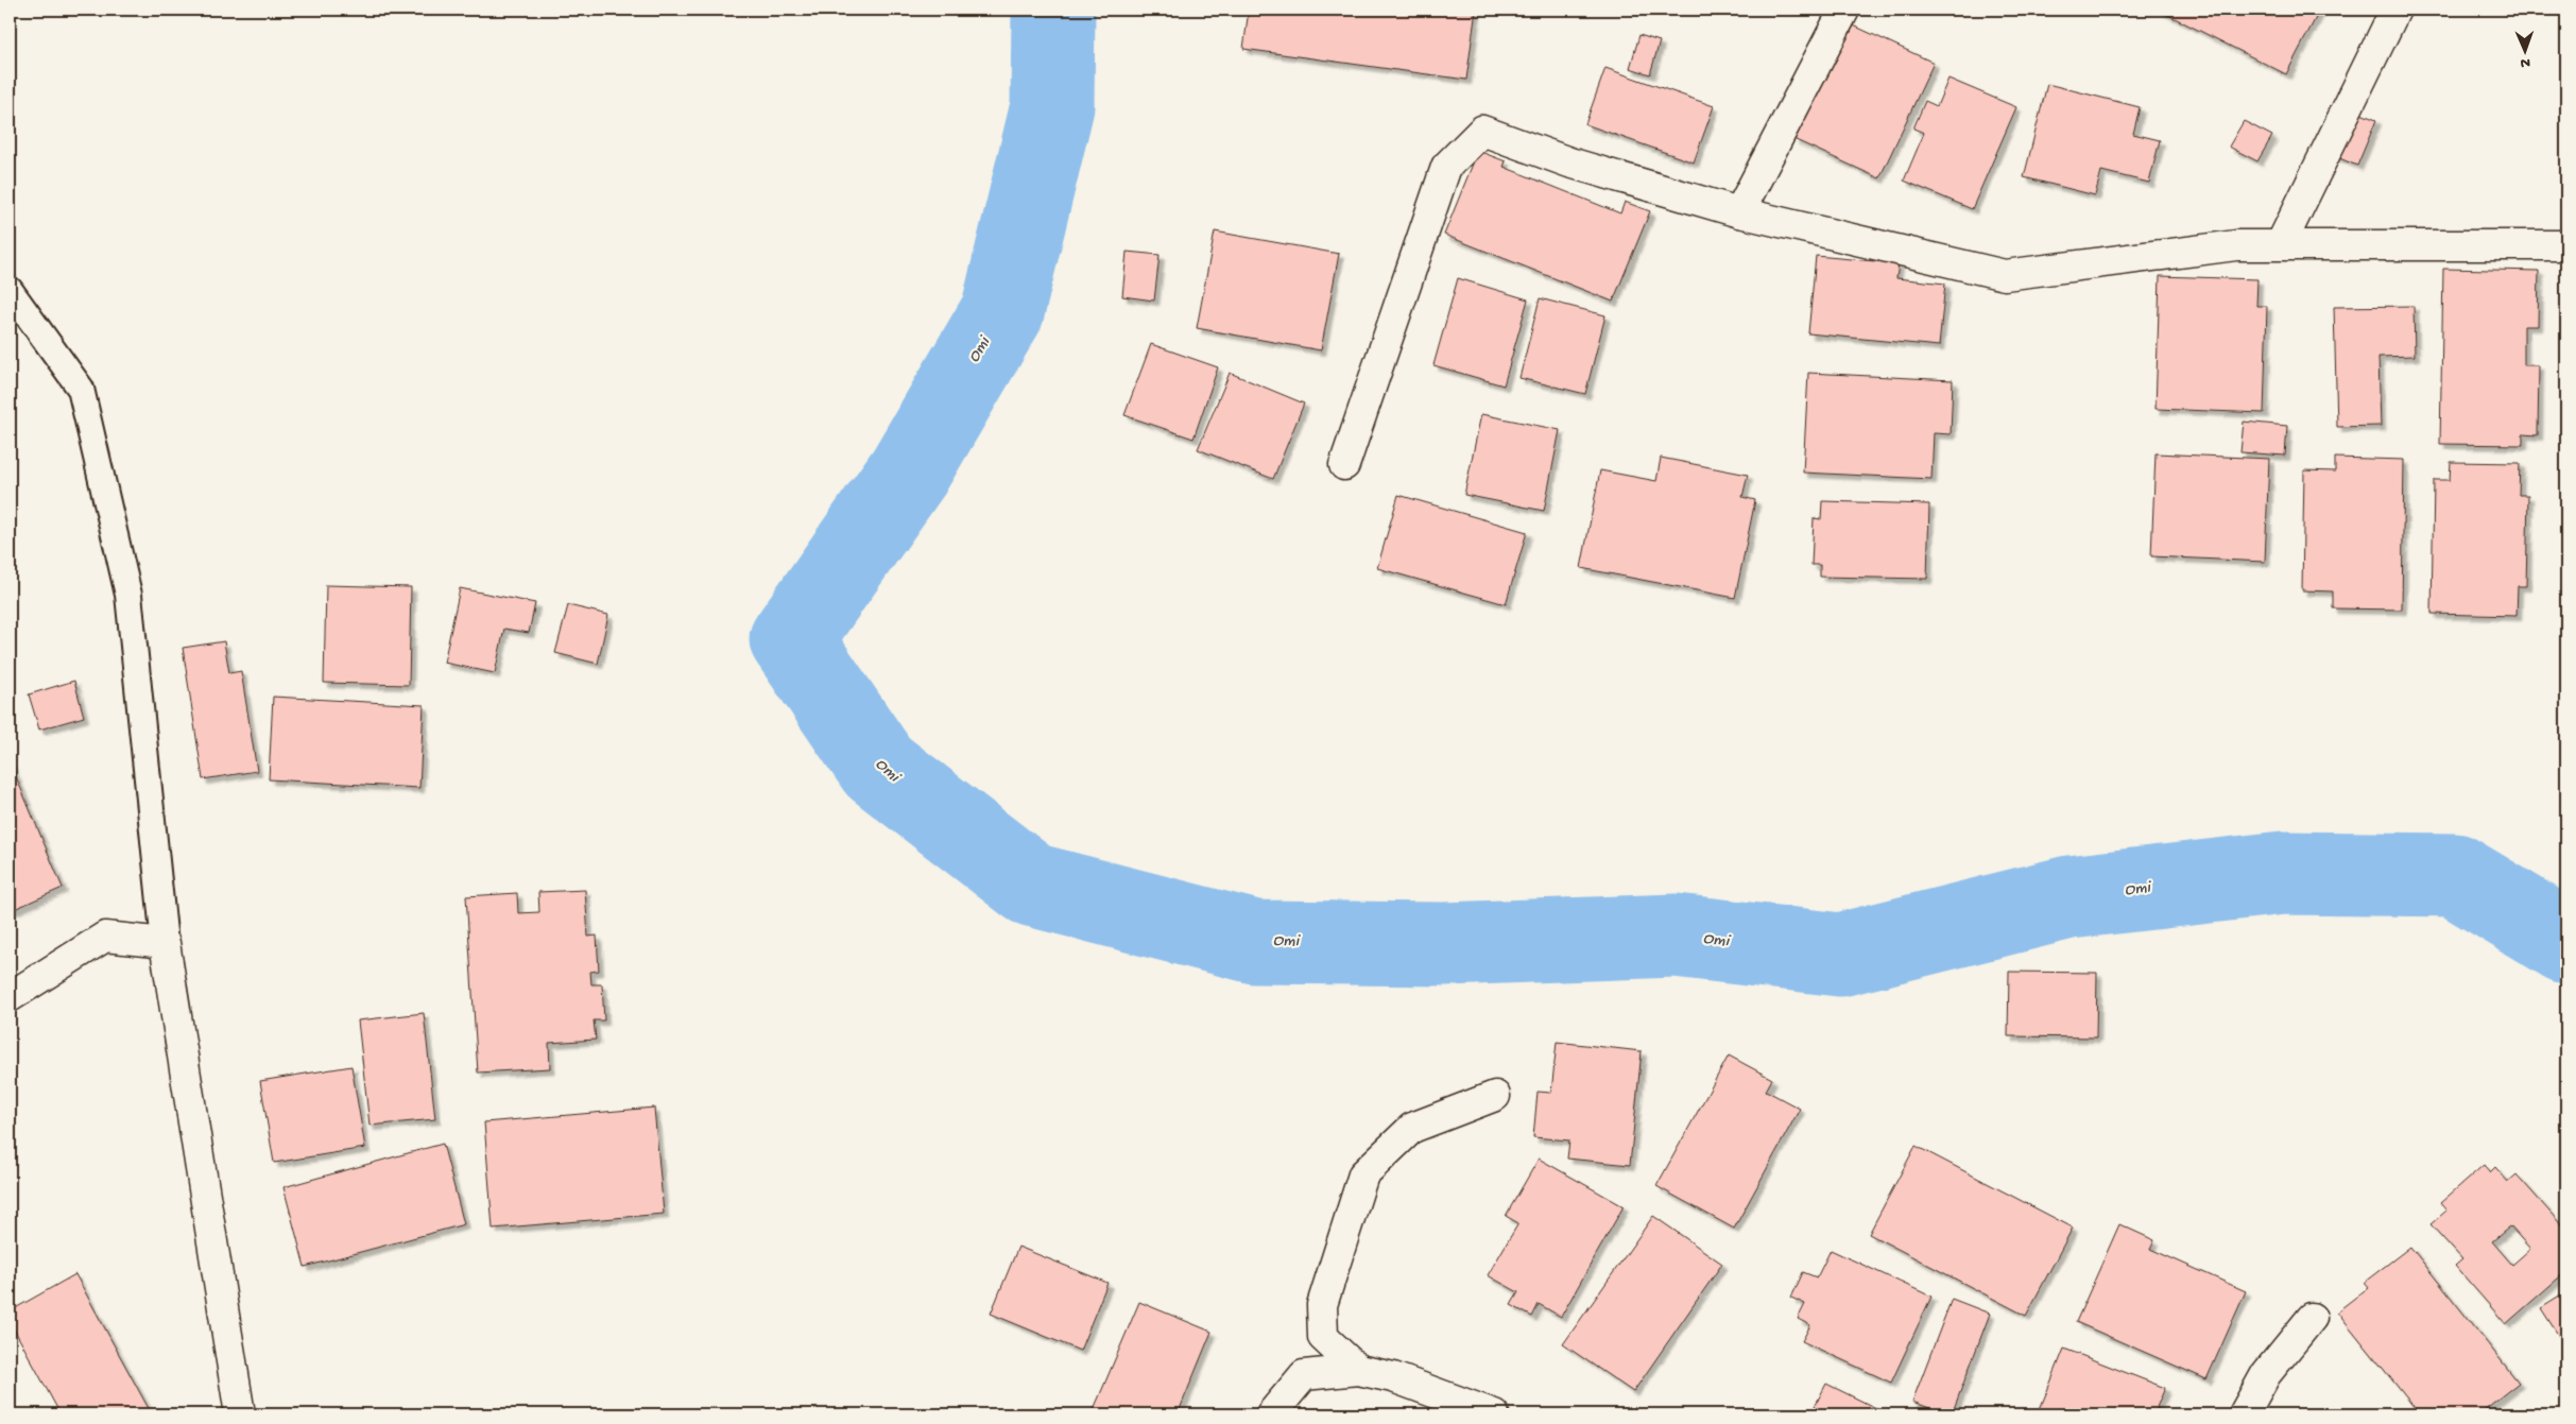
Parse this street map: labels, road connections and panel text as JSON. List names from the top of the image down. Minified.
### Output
{"water":["Omi"],"north":"bottom"}
